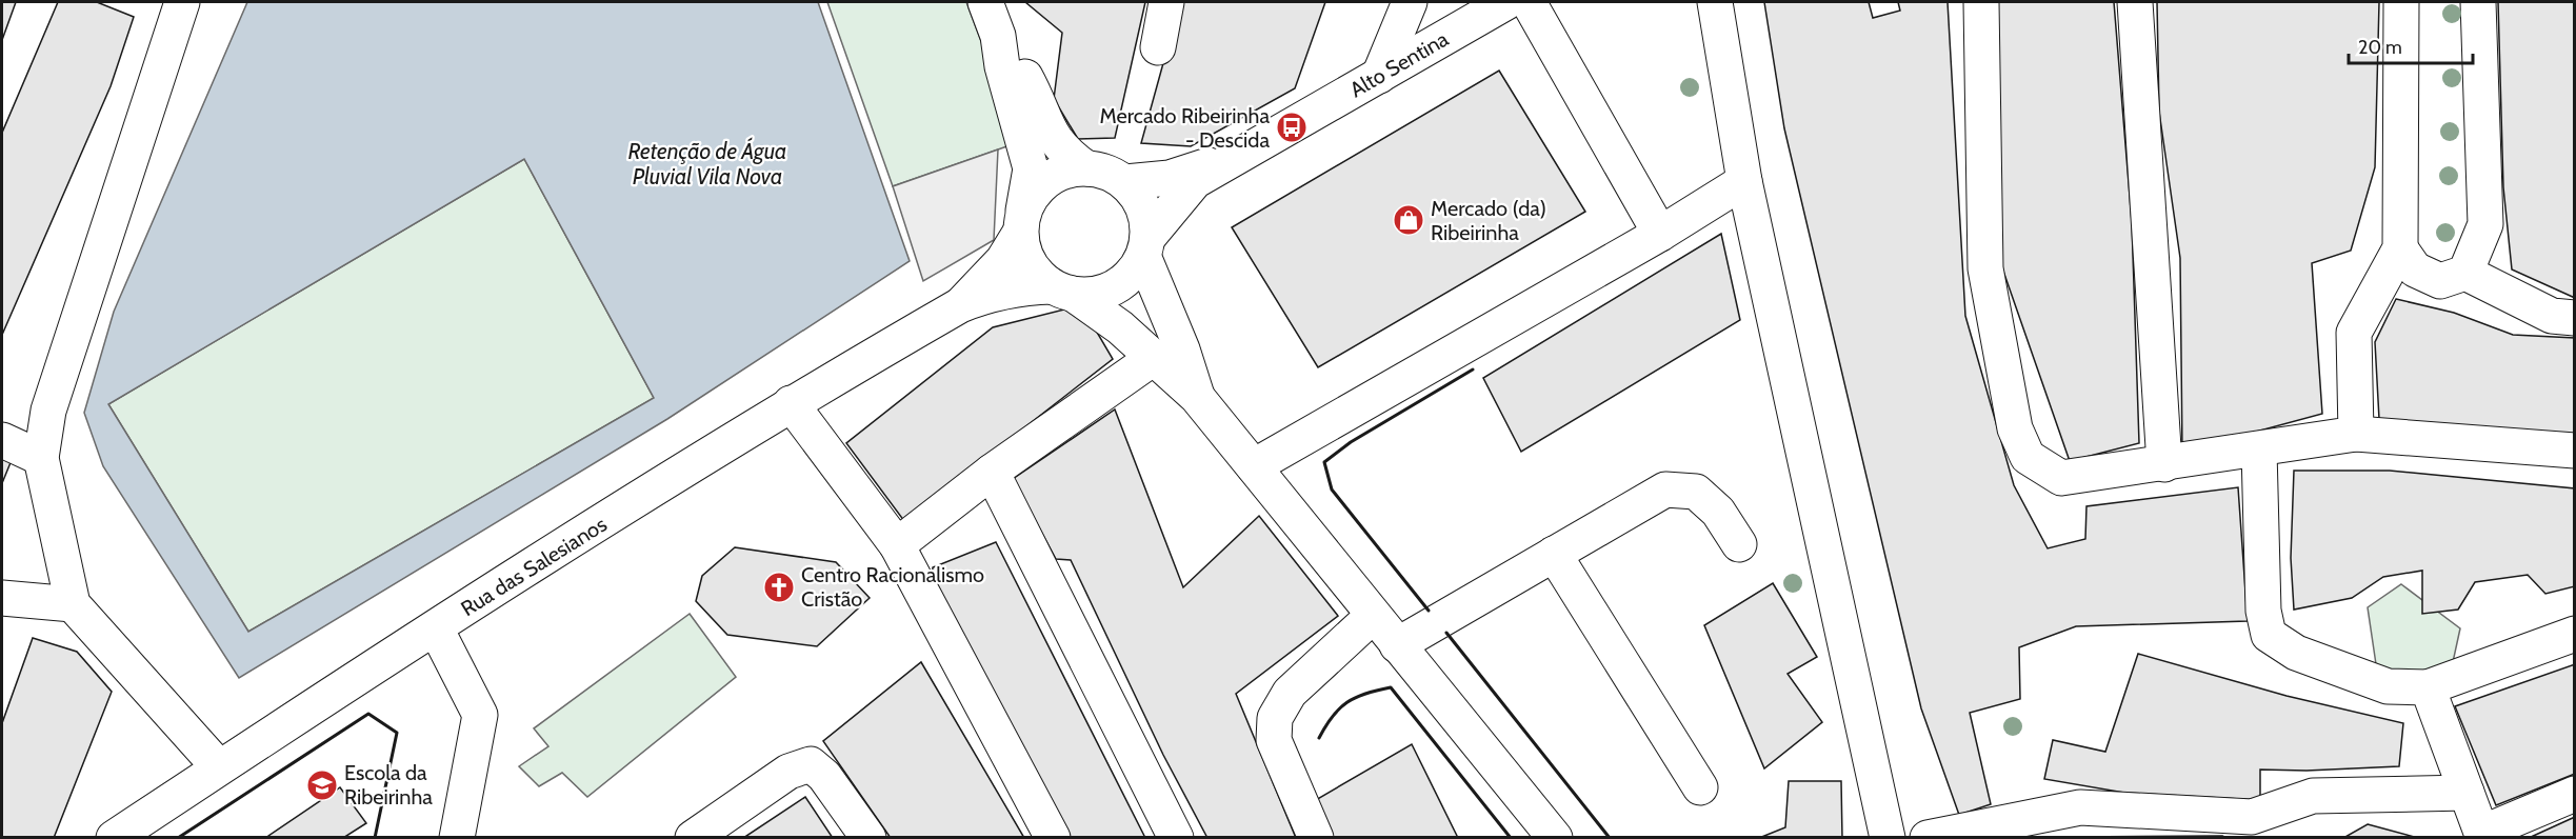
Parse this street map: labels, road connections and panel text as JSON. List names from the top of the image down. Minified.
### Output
{"streets":{"street":["Alto Sentina","Rua das Salesianos"]},"crossings":[["Alto Sentina","Rua das Salesianos"]],"water":["Retenção de Água Pluvial Vila Nova"],"places":{"bus stop":["Mercado Ribeirinha - Descida"],"shop":["Mercado (da) Ribeirinha"],"church":["Centro Racionalismo Cristão"],"school or university":["Escola da Ribeirinha"]},"scale_bar":"20 m"}
